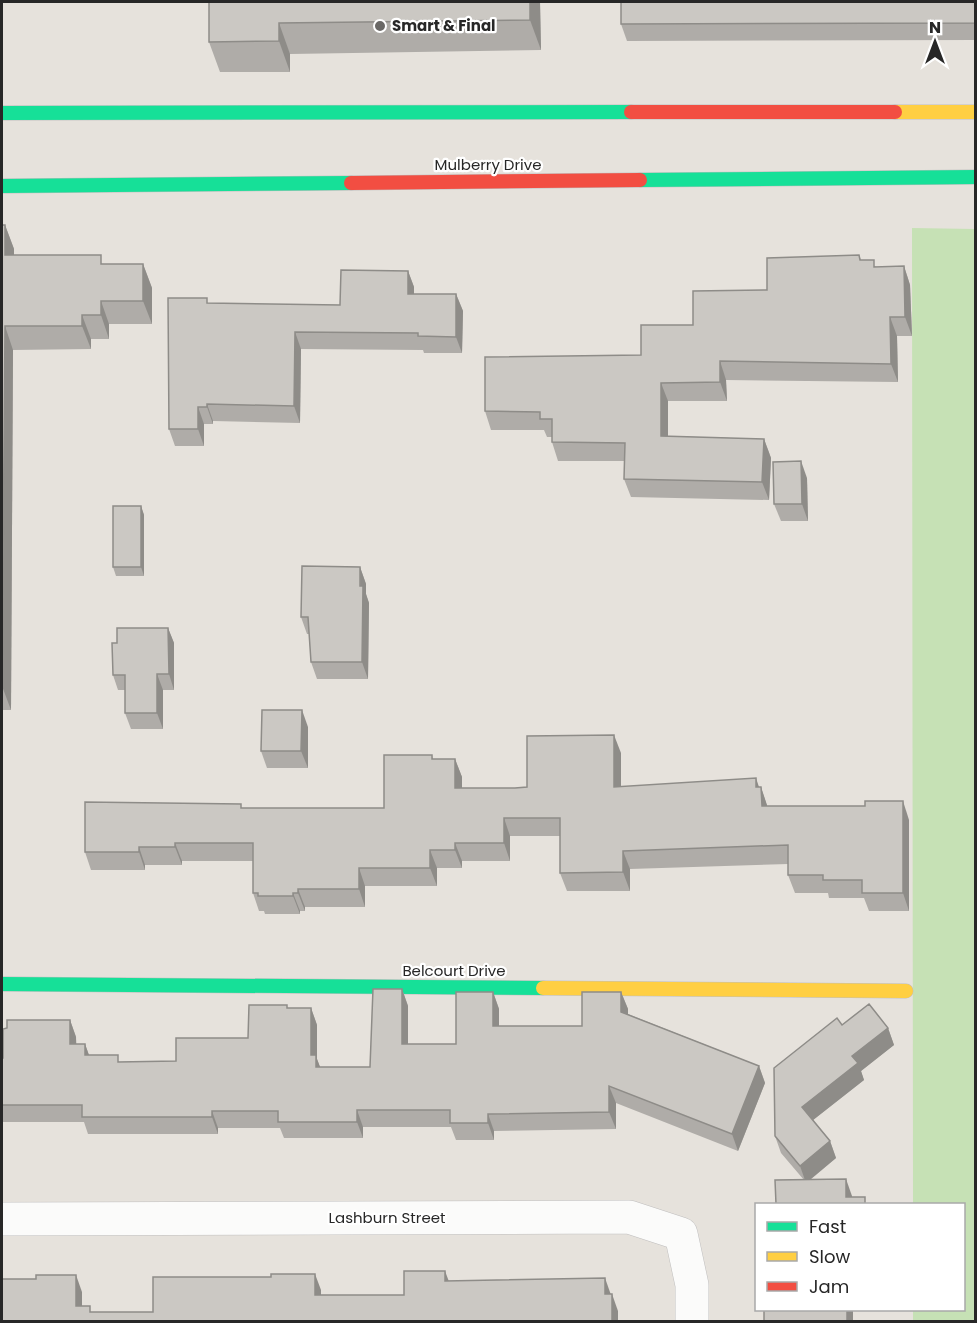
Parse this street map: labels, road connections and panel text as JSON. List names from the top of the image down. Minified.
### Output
{"streets":{"street":["Mulberry Drive","Belcourt Drive","Lashburn Street"]},"places":["Smart & Final"],"legend":["Fast","Slow","Jam"],"north":"top"}
